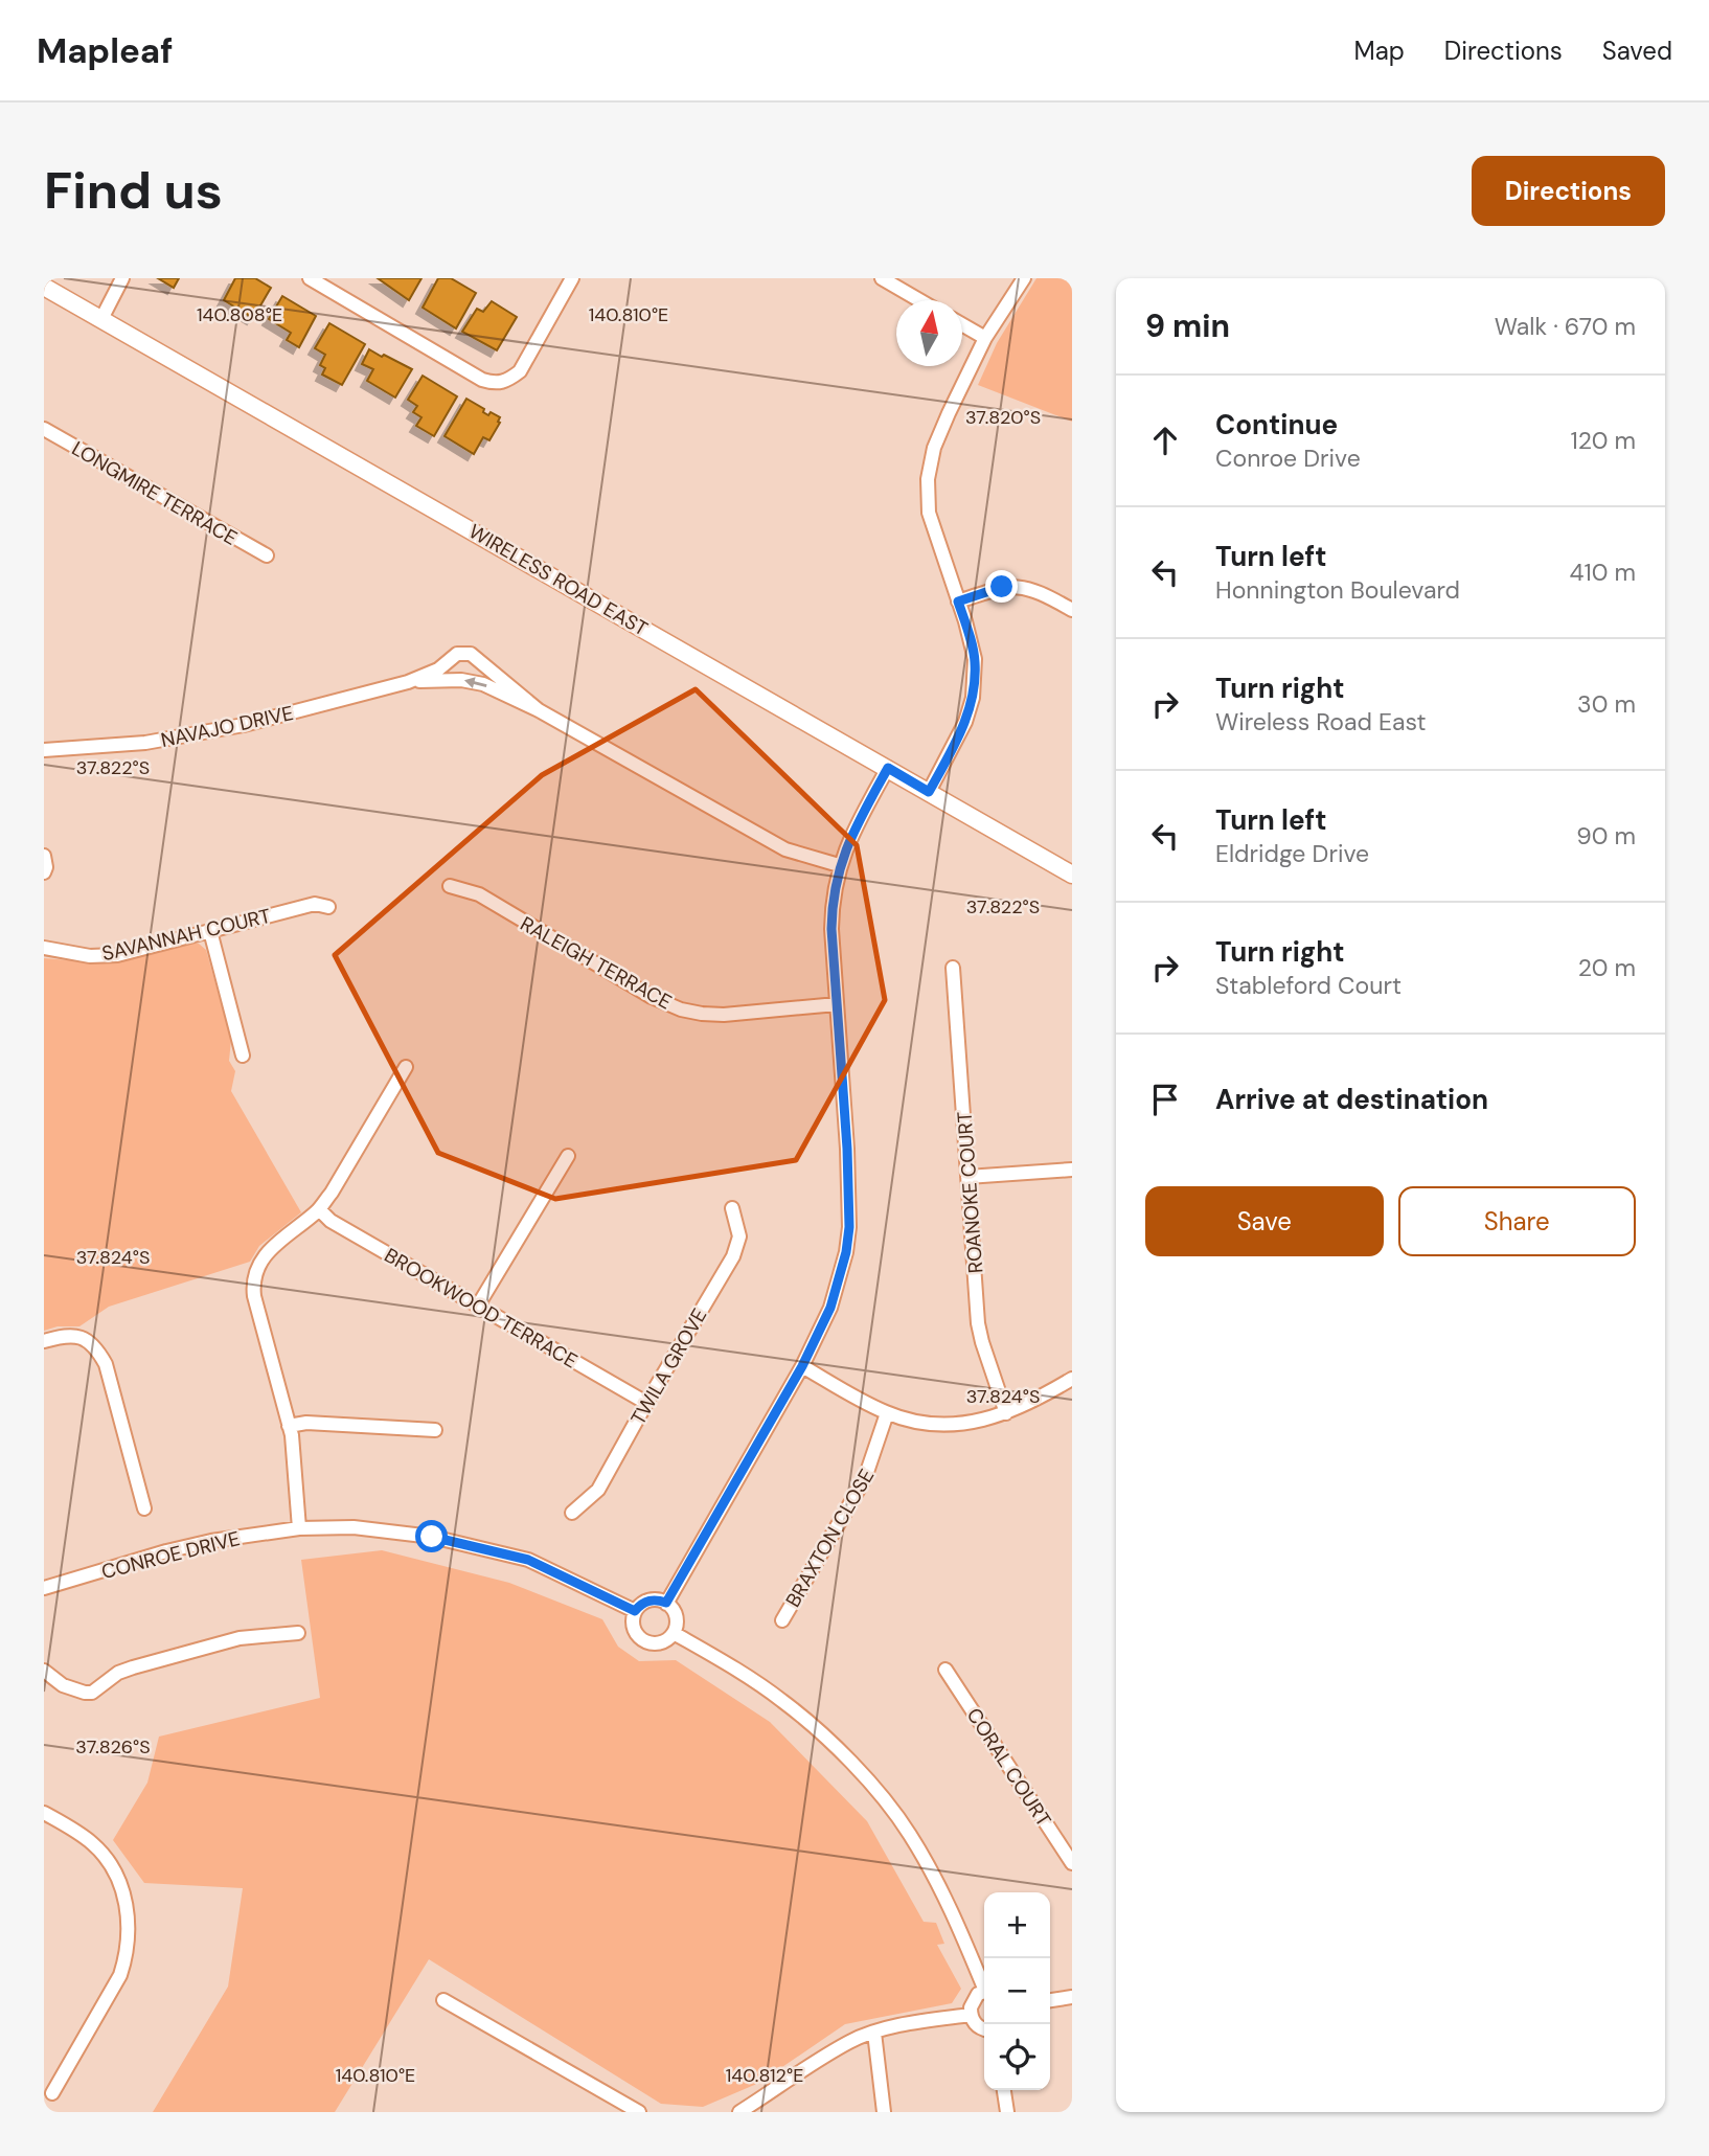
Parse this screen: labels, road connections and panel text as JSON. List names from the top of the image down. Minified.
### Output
{"streets":{"street":["LONGMIRE TERRACE","WIRELESS ROAD EAST","NAVAJO DRIVE","SAVANNAH COURT","RALEIGH TERRACE","ROANOKE COURT","BROOKWOOD TERRACE","TWILA GROVE","BRAXTON CLOSE","CONROE DRIVE","CORAL COURT"]},"crossings":[["BROOKWOOD TERRACE","TWILA GROVE"]],"north":"top","page":{"header":"Mapleaf","nav":["Map","Directions","Saved"],"buttons":["Directions",["Save","Share"]],"title":"Find us","heading":["9 min","Walk · 670 m"],"list":[["Continue","Conroe Drive","120 m"],["Turn left","Honnington Boulevard","410 m"],["Turn right","Wireless Road East","30 m"],["Turn left","Eldridge Drive","90 m"],["Turn right","Stableford Court","20 m"],"Arrive at destination"],"map_buttons":["+","−"]},"coordinates":["140.808°E","140.810°E","37.820°S","37.822°S","37.824°S","37.826°S","140.812°E"]}
